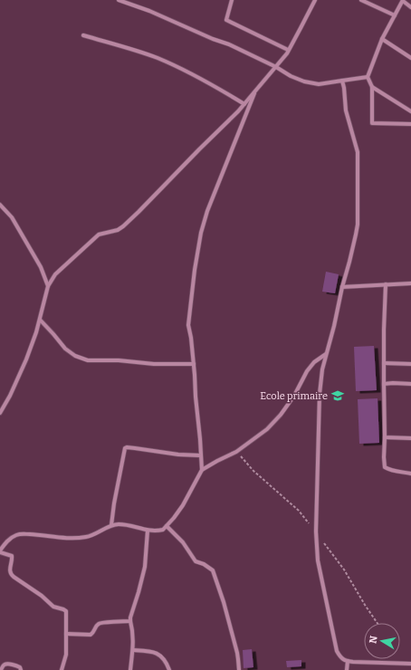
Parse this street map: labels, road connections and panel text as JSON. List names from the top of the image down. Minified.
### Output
{"places":{"school or university":["Ecole primaire"]},"north":"left"}
